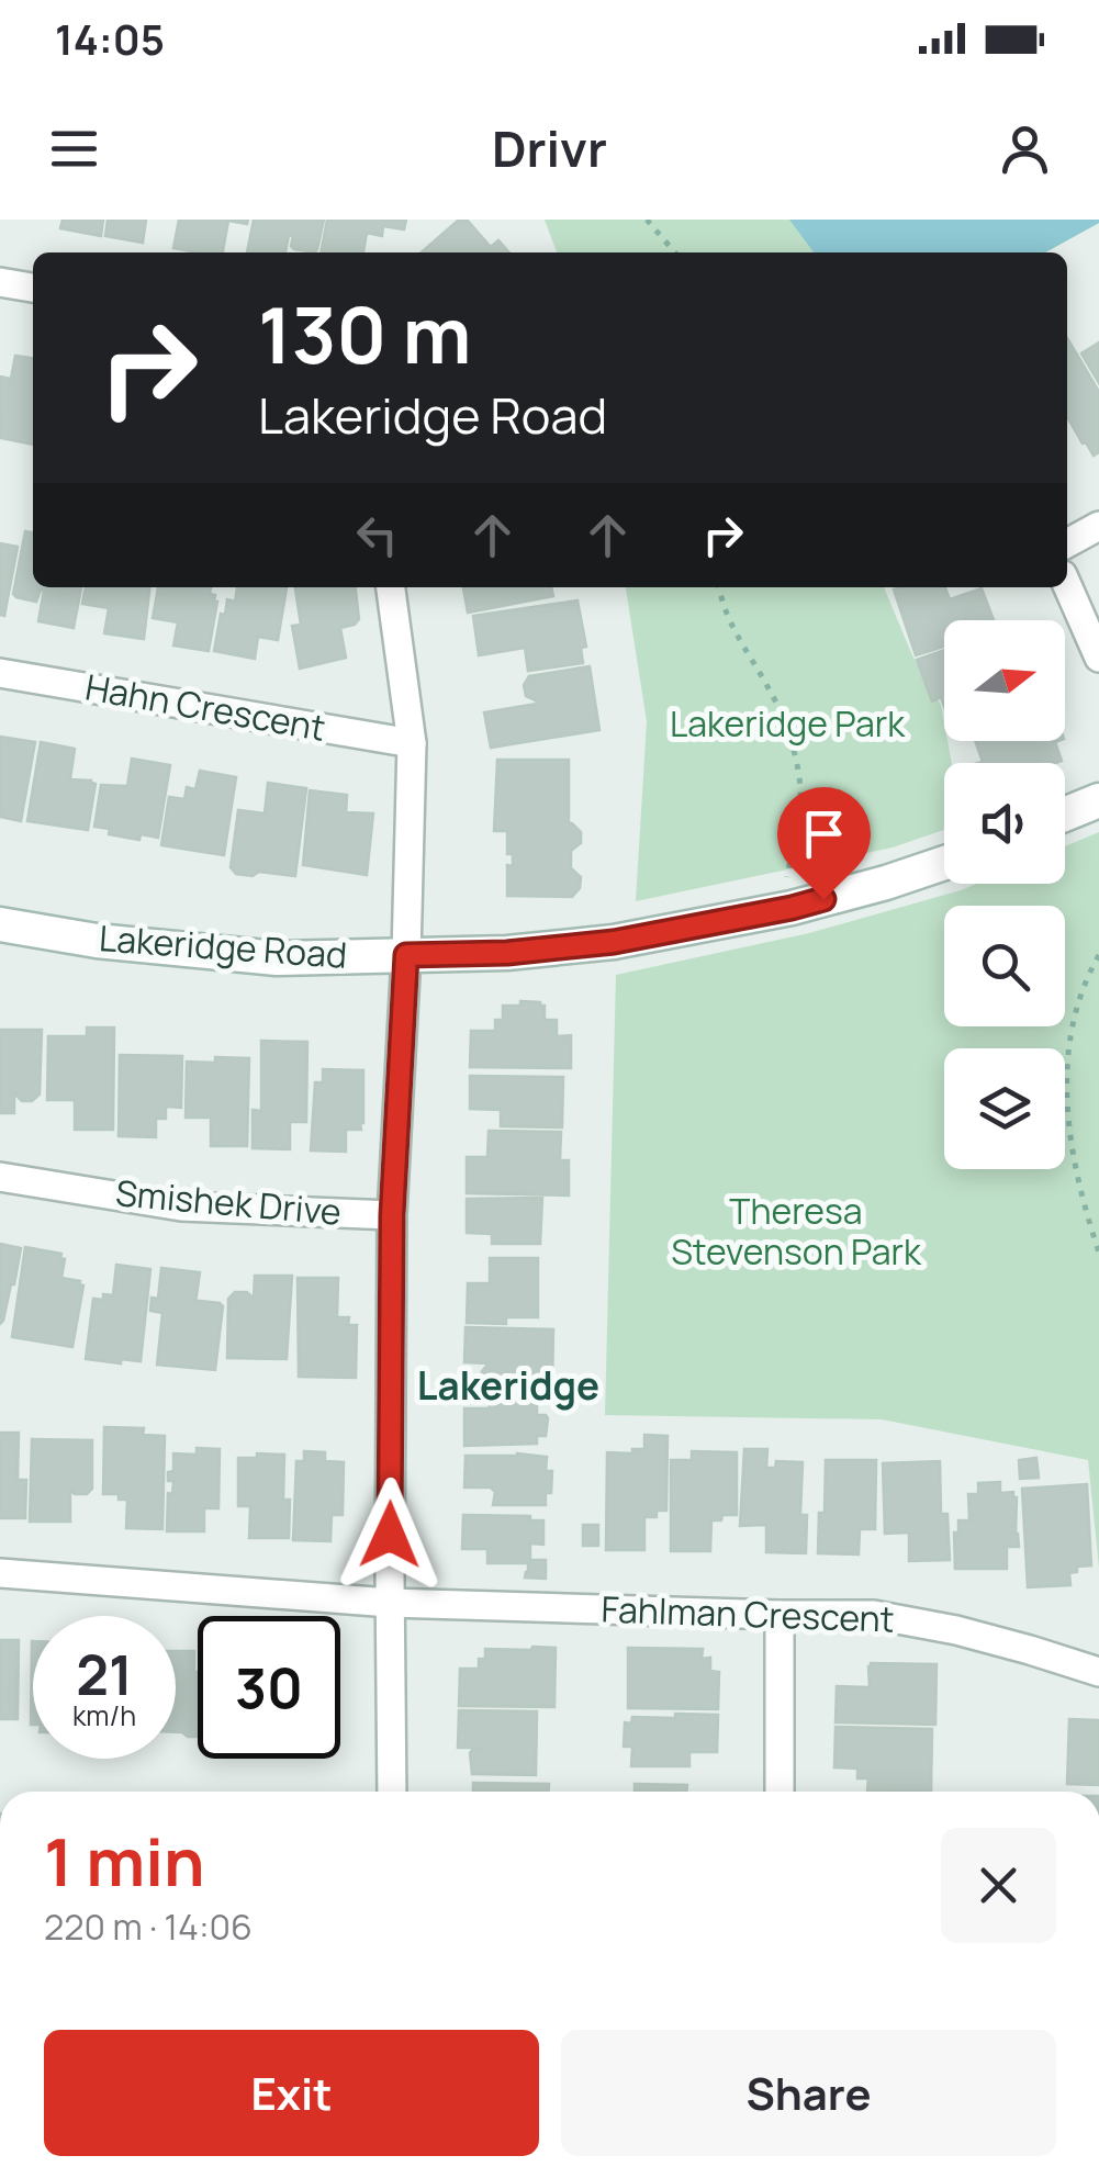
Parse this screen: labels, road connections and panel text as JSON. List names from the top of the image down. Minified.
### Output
{"streets":{"street":["Hahn Crescent","Lakeridge Road","Smishek Drive","Fahlman Crescent"]},"districts":["Lakeridge"],"parks":["Lakeridge Park","Theresa Stevenson Park"],"north":"right","page":{"status":"14:05","header":"Drivr","turn":["130 m","Lakeridge Road"],"speed":"21 km/h","limit":"30","heading":["1 min","220 m · 14:06"],"buttons":["Exit","Share"]}}
